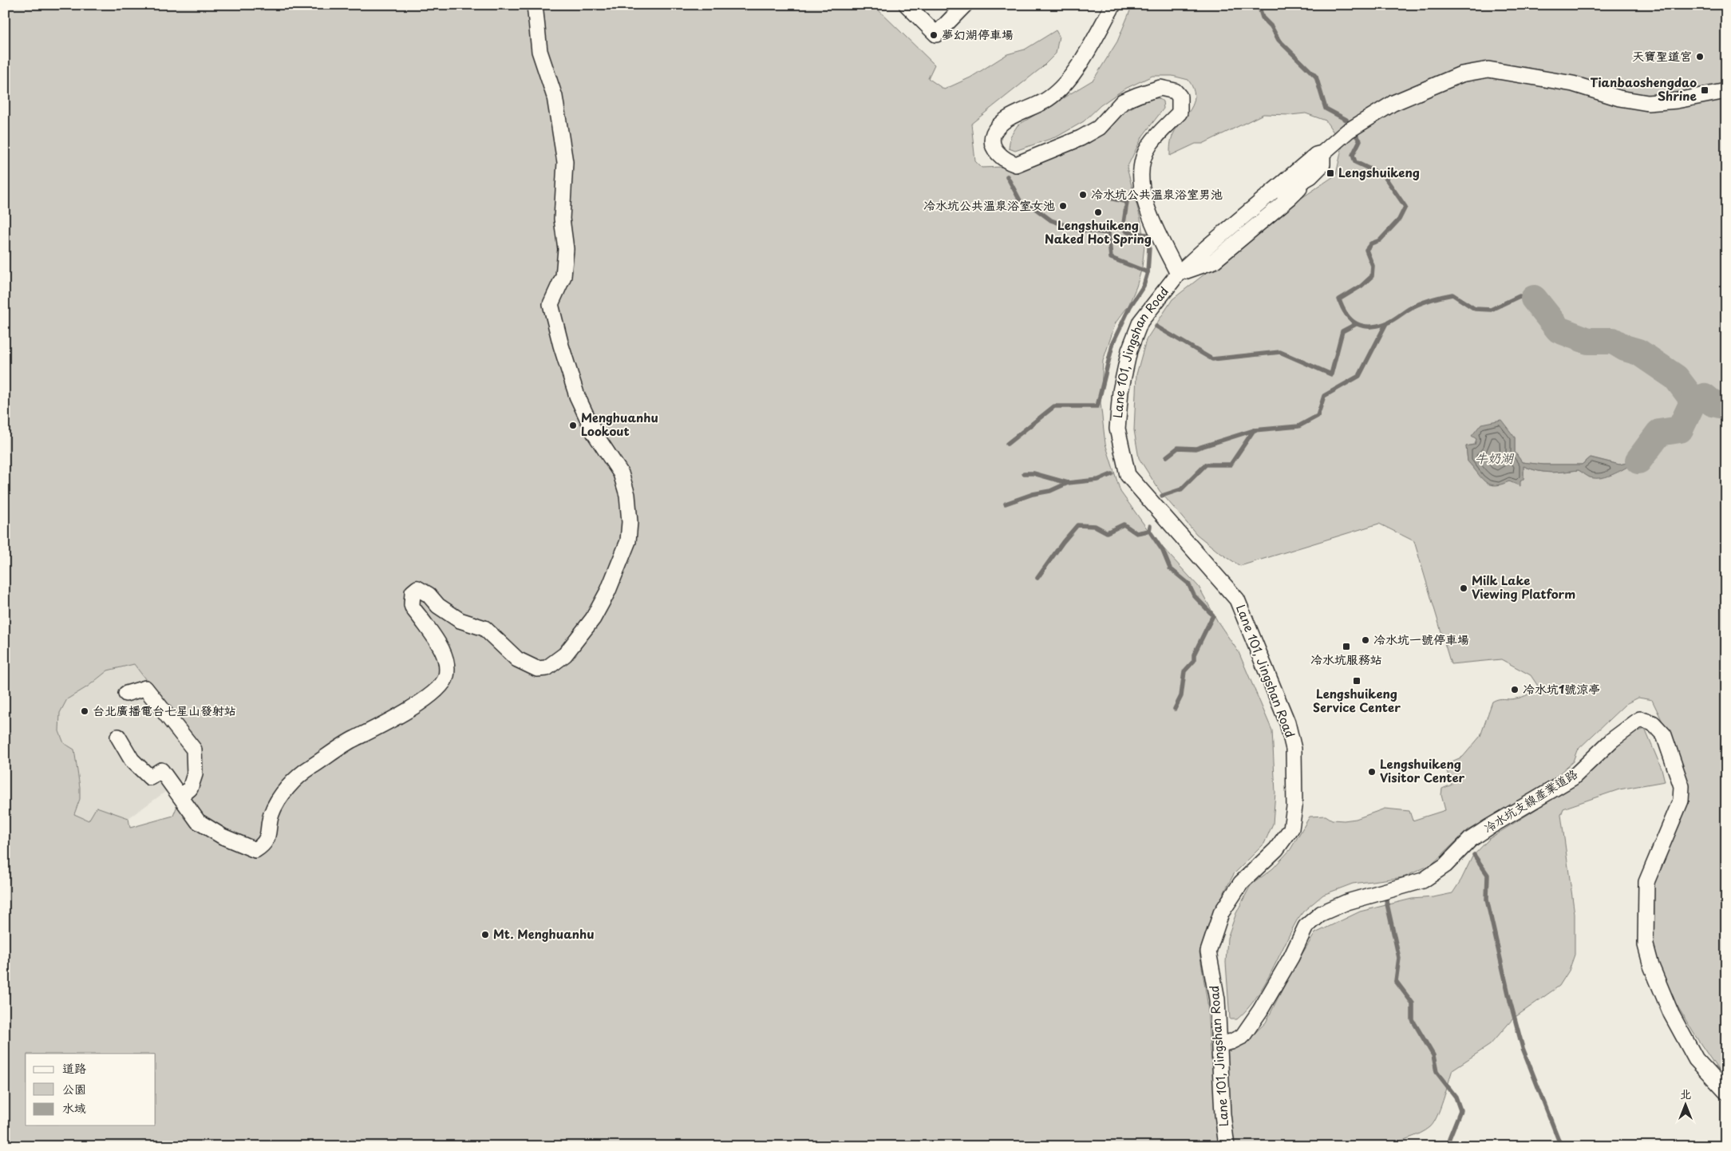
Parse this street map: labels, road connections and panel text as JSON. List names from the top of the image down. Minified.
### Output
{"streets":{"street":["Lane 101, Jingshan Road","冷水坑支線產業道路"]},"crossings":[["Lane 101, Jingshan Road","冷水坑支線產業道路"]],"water":["牛奶湖"],"places":{"other":["夢幻湖停車場","天寶聖道宮","冷水坑公共溫泉浴室男池","冷水坑公共溫泉浴室女池","Lengshuikeng Naked Hot Spring","Menghuanhu Lookout","Milk Lake Viewing Platform","冷水坑一號停車場","冷水坑1號涼亭","台北廣播電台七星山發射站","Lengshuikeng Visitor Center","Mt. Menghuanhu"],"transit":["Tianbaoshengdao Shrine","Lengshuikeng","冷水坑服務站","Lengshuikeng Service Center"]},"legend":["道路","公園","水域"],"north":"top"}
